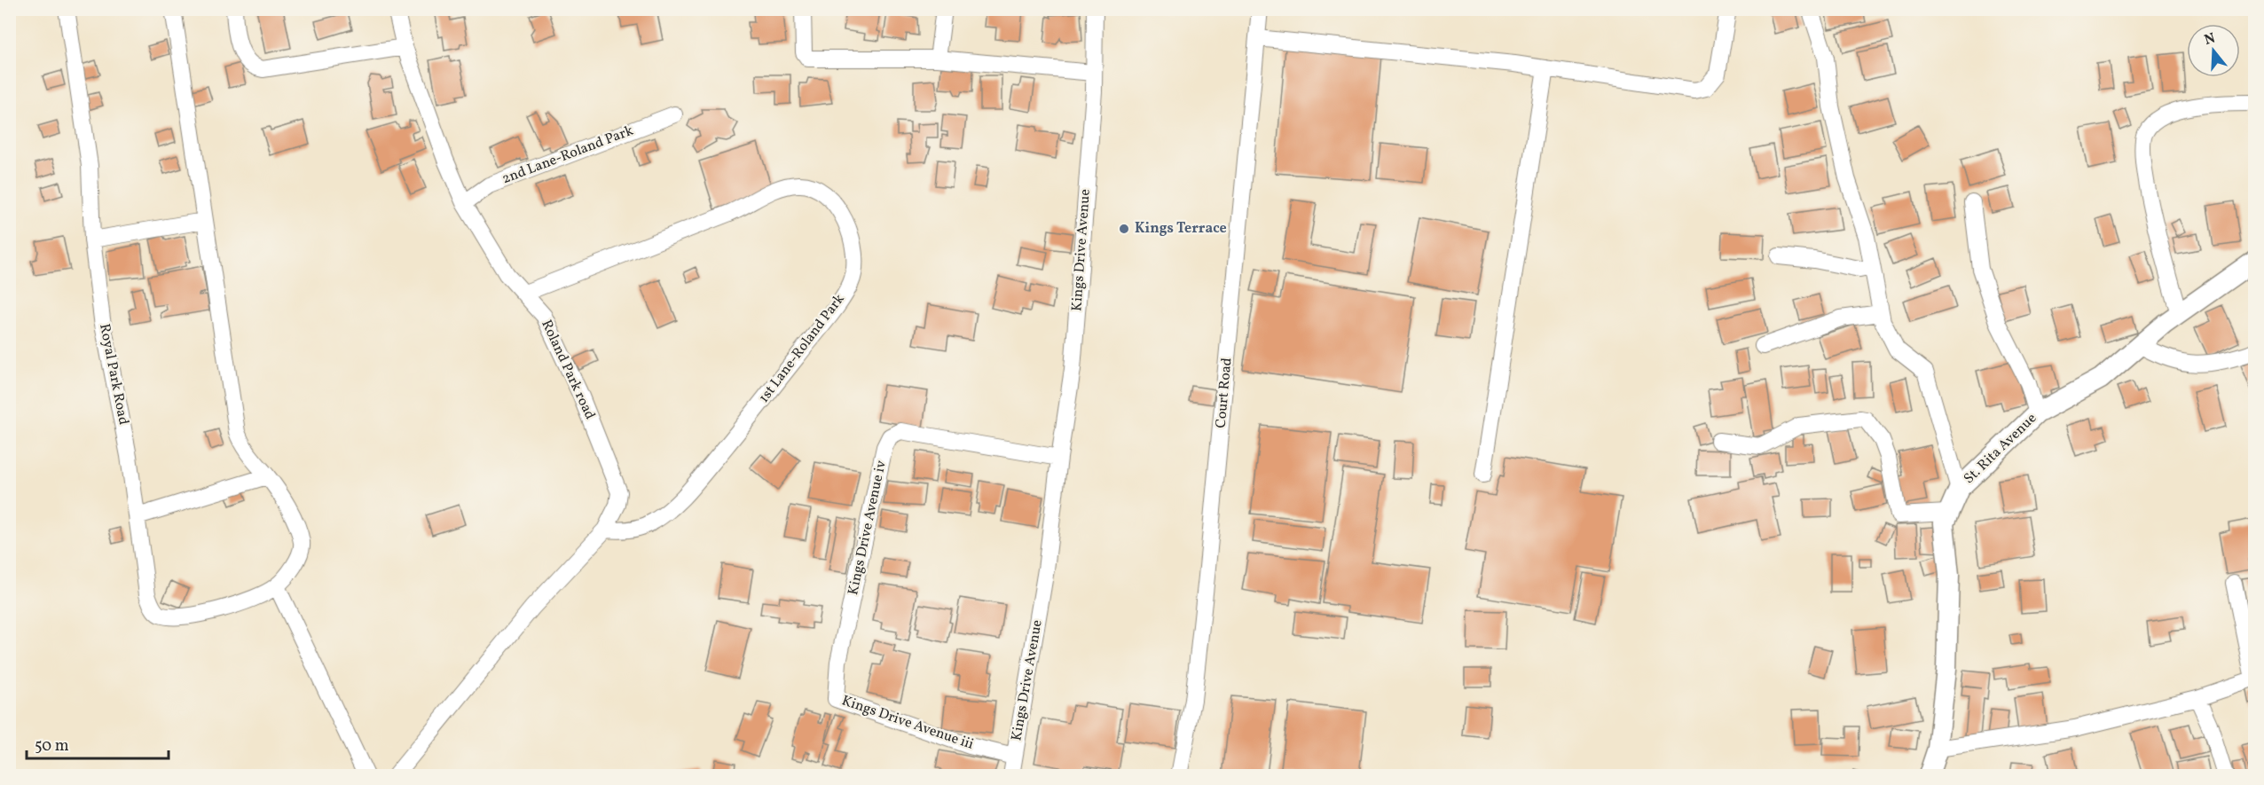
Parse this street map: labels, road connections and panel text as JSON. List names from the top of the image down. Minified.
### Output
{"streets":{"street":["2nd Lane-Roland Park","Kings Drive Avenue","1st Lane-Roland Park","Roland Park road","Royal Park Road","Court Road","St. Rita Avenue","Kings Drive Avenue iv","Kings Drive Avenue iii"]},"crossings":[["2nd Lane-Roland Park","Roland Park road"],["Kings Drive Avenue","Kings Drive Avenue iv"],["Kings Drive Avenue","Kings Drive Avenue iii"],["1st Lane-Roland Park","Roland Park road"],["Kings Drive Avenue iv","Kings Drive Avenue iii"]],"places":["Kings Terrace"],"scale_bar":"50 m","north":"top"}
